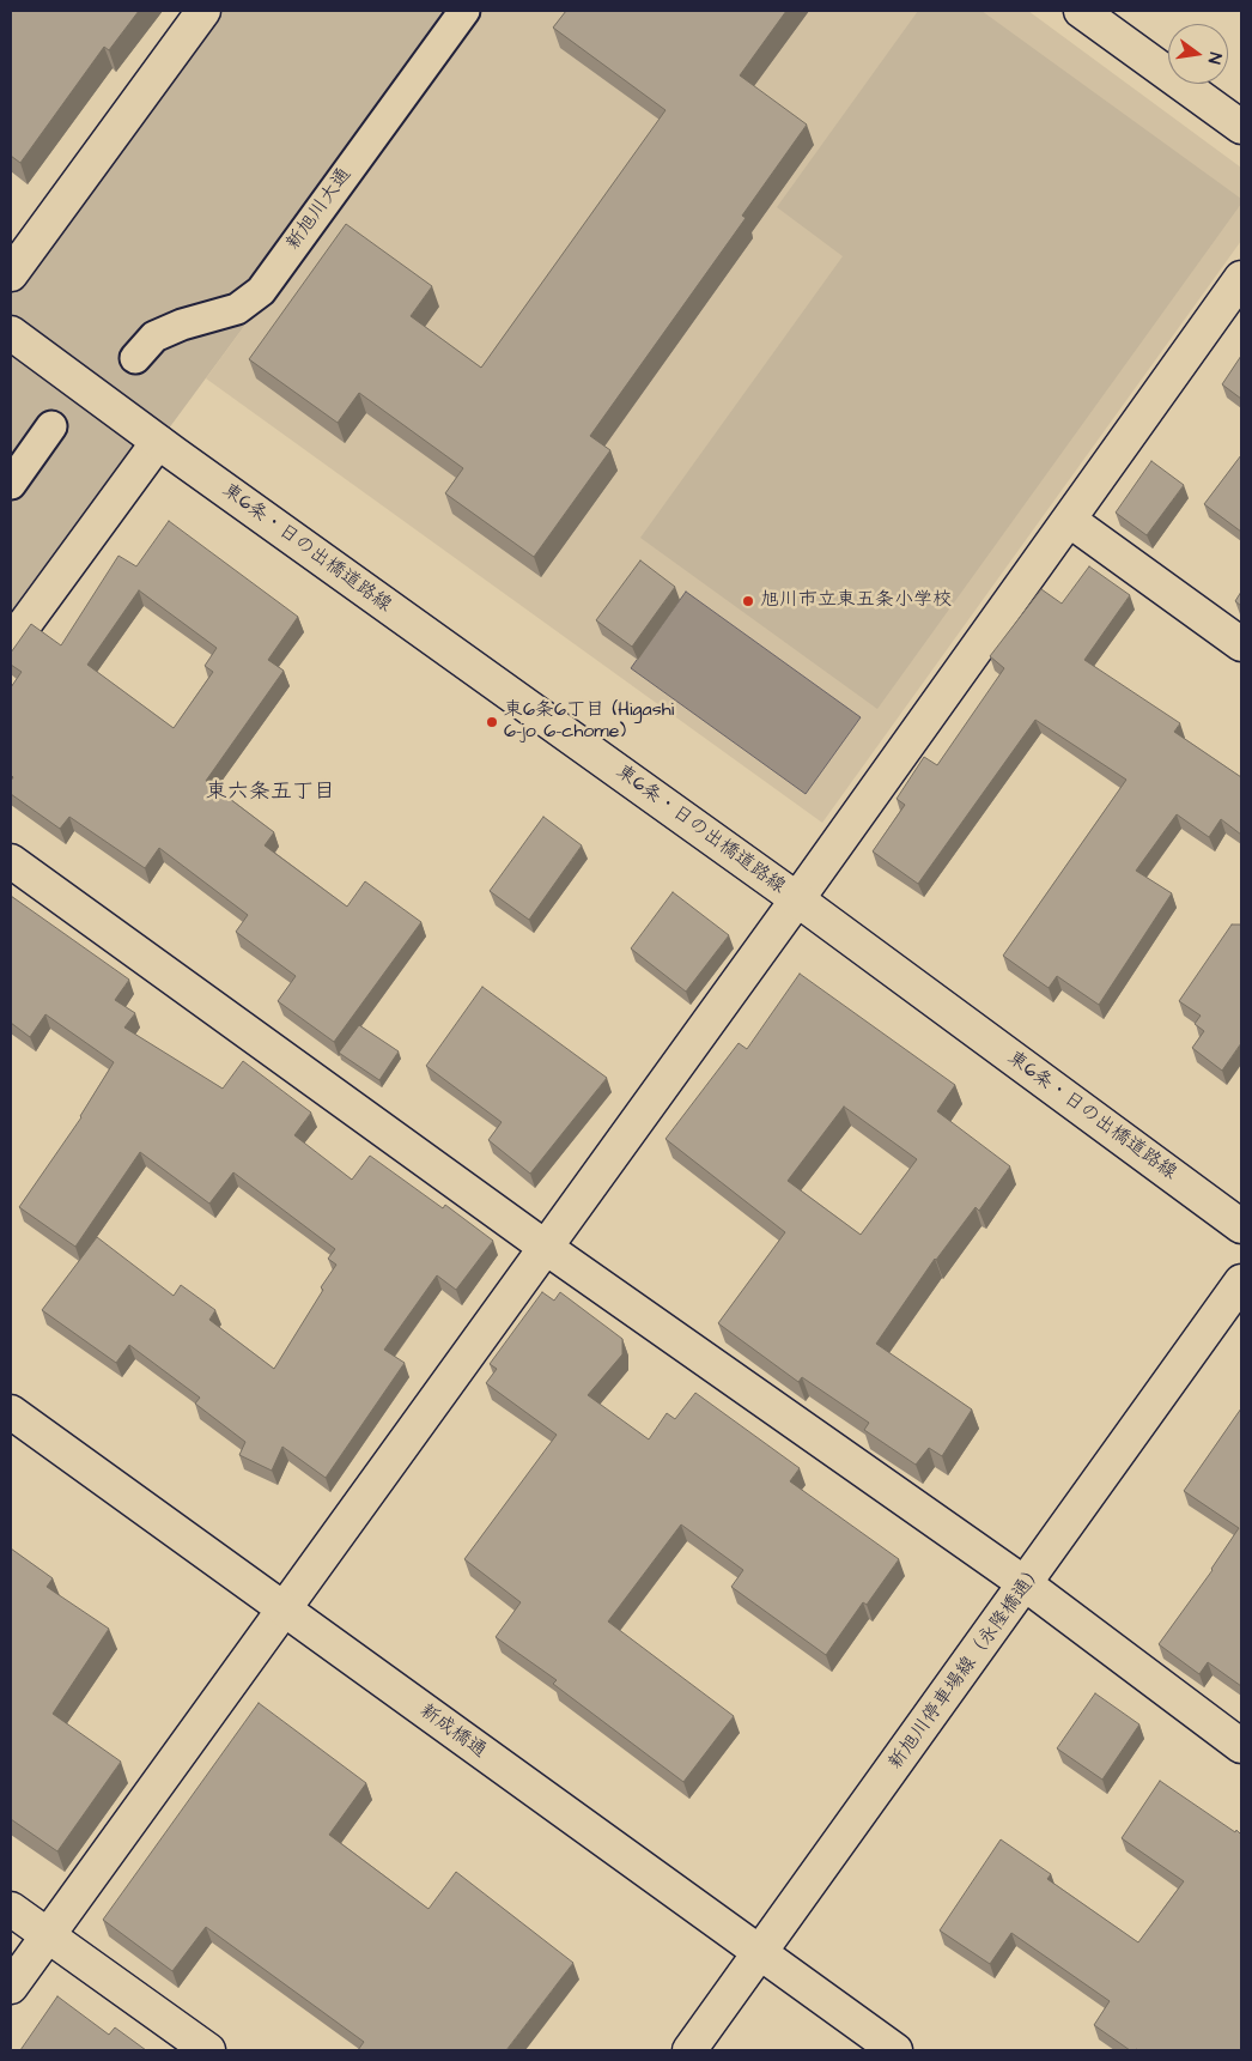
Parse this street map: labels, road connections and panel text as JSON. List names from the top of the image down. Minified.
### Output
{"streets":{"street":["新旭川大通","東6条・日の出橋道路線","新旭川停車場線（永隆橋通）","新成橋通"]},"crossings":[["新旭川停車場線（永隆橋通）","新成橋通"]],"districts":["東六条五丁目"],"places":["旭川市立東五条小学校","東6条6丁目 (Higashi 6-jo 6-chome)"],"north":"right"}
